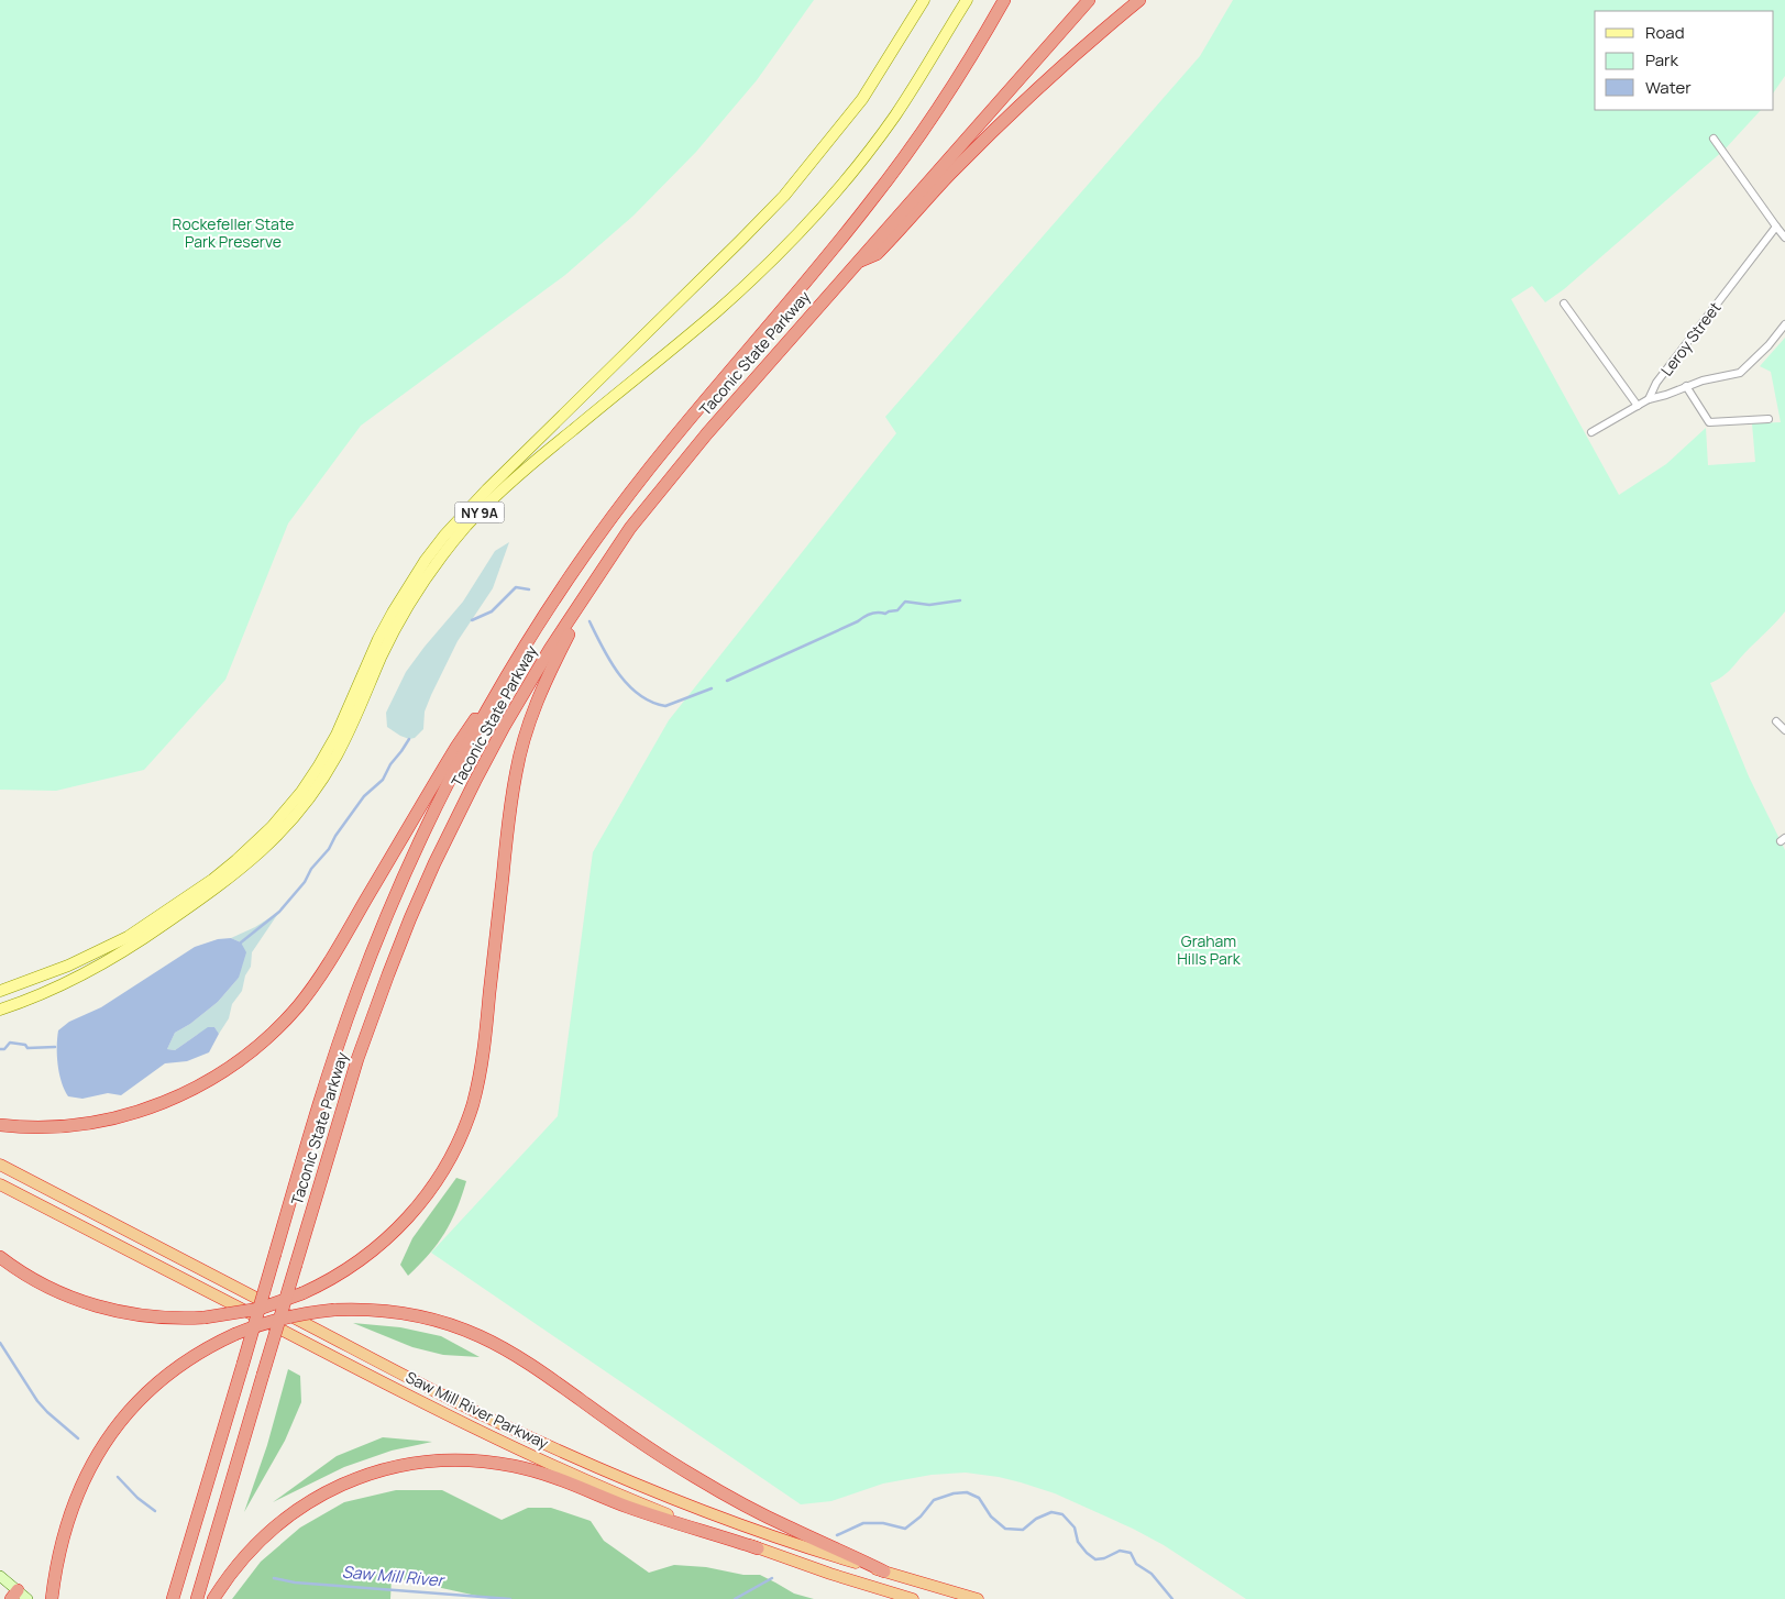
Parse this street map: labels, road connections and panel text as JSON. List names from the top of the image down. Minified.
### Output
{"streets":{"highway":["Taconic State Parkway","Saw Mill River Parkway"],"main road":["NY 9A"],"street":["Leroy Street"]},"water":["Saw Mill River"],"parks":["Rockefeller State Park Preserve","Graham Hills Park"],"legend":["Road","Park","Water"]}
